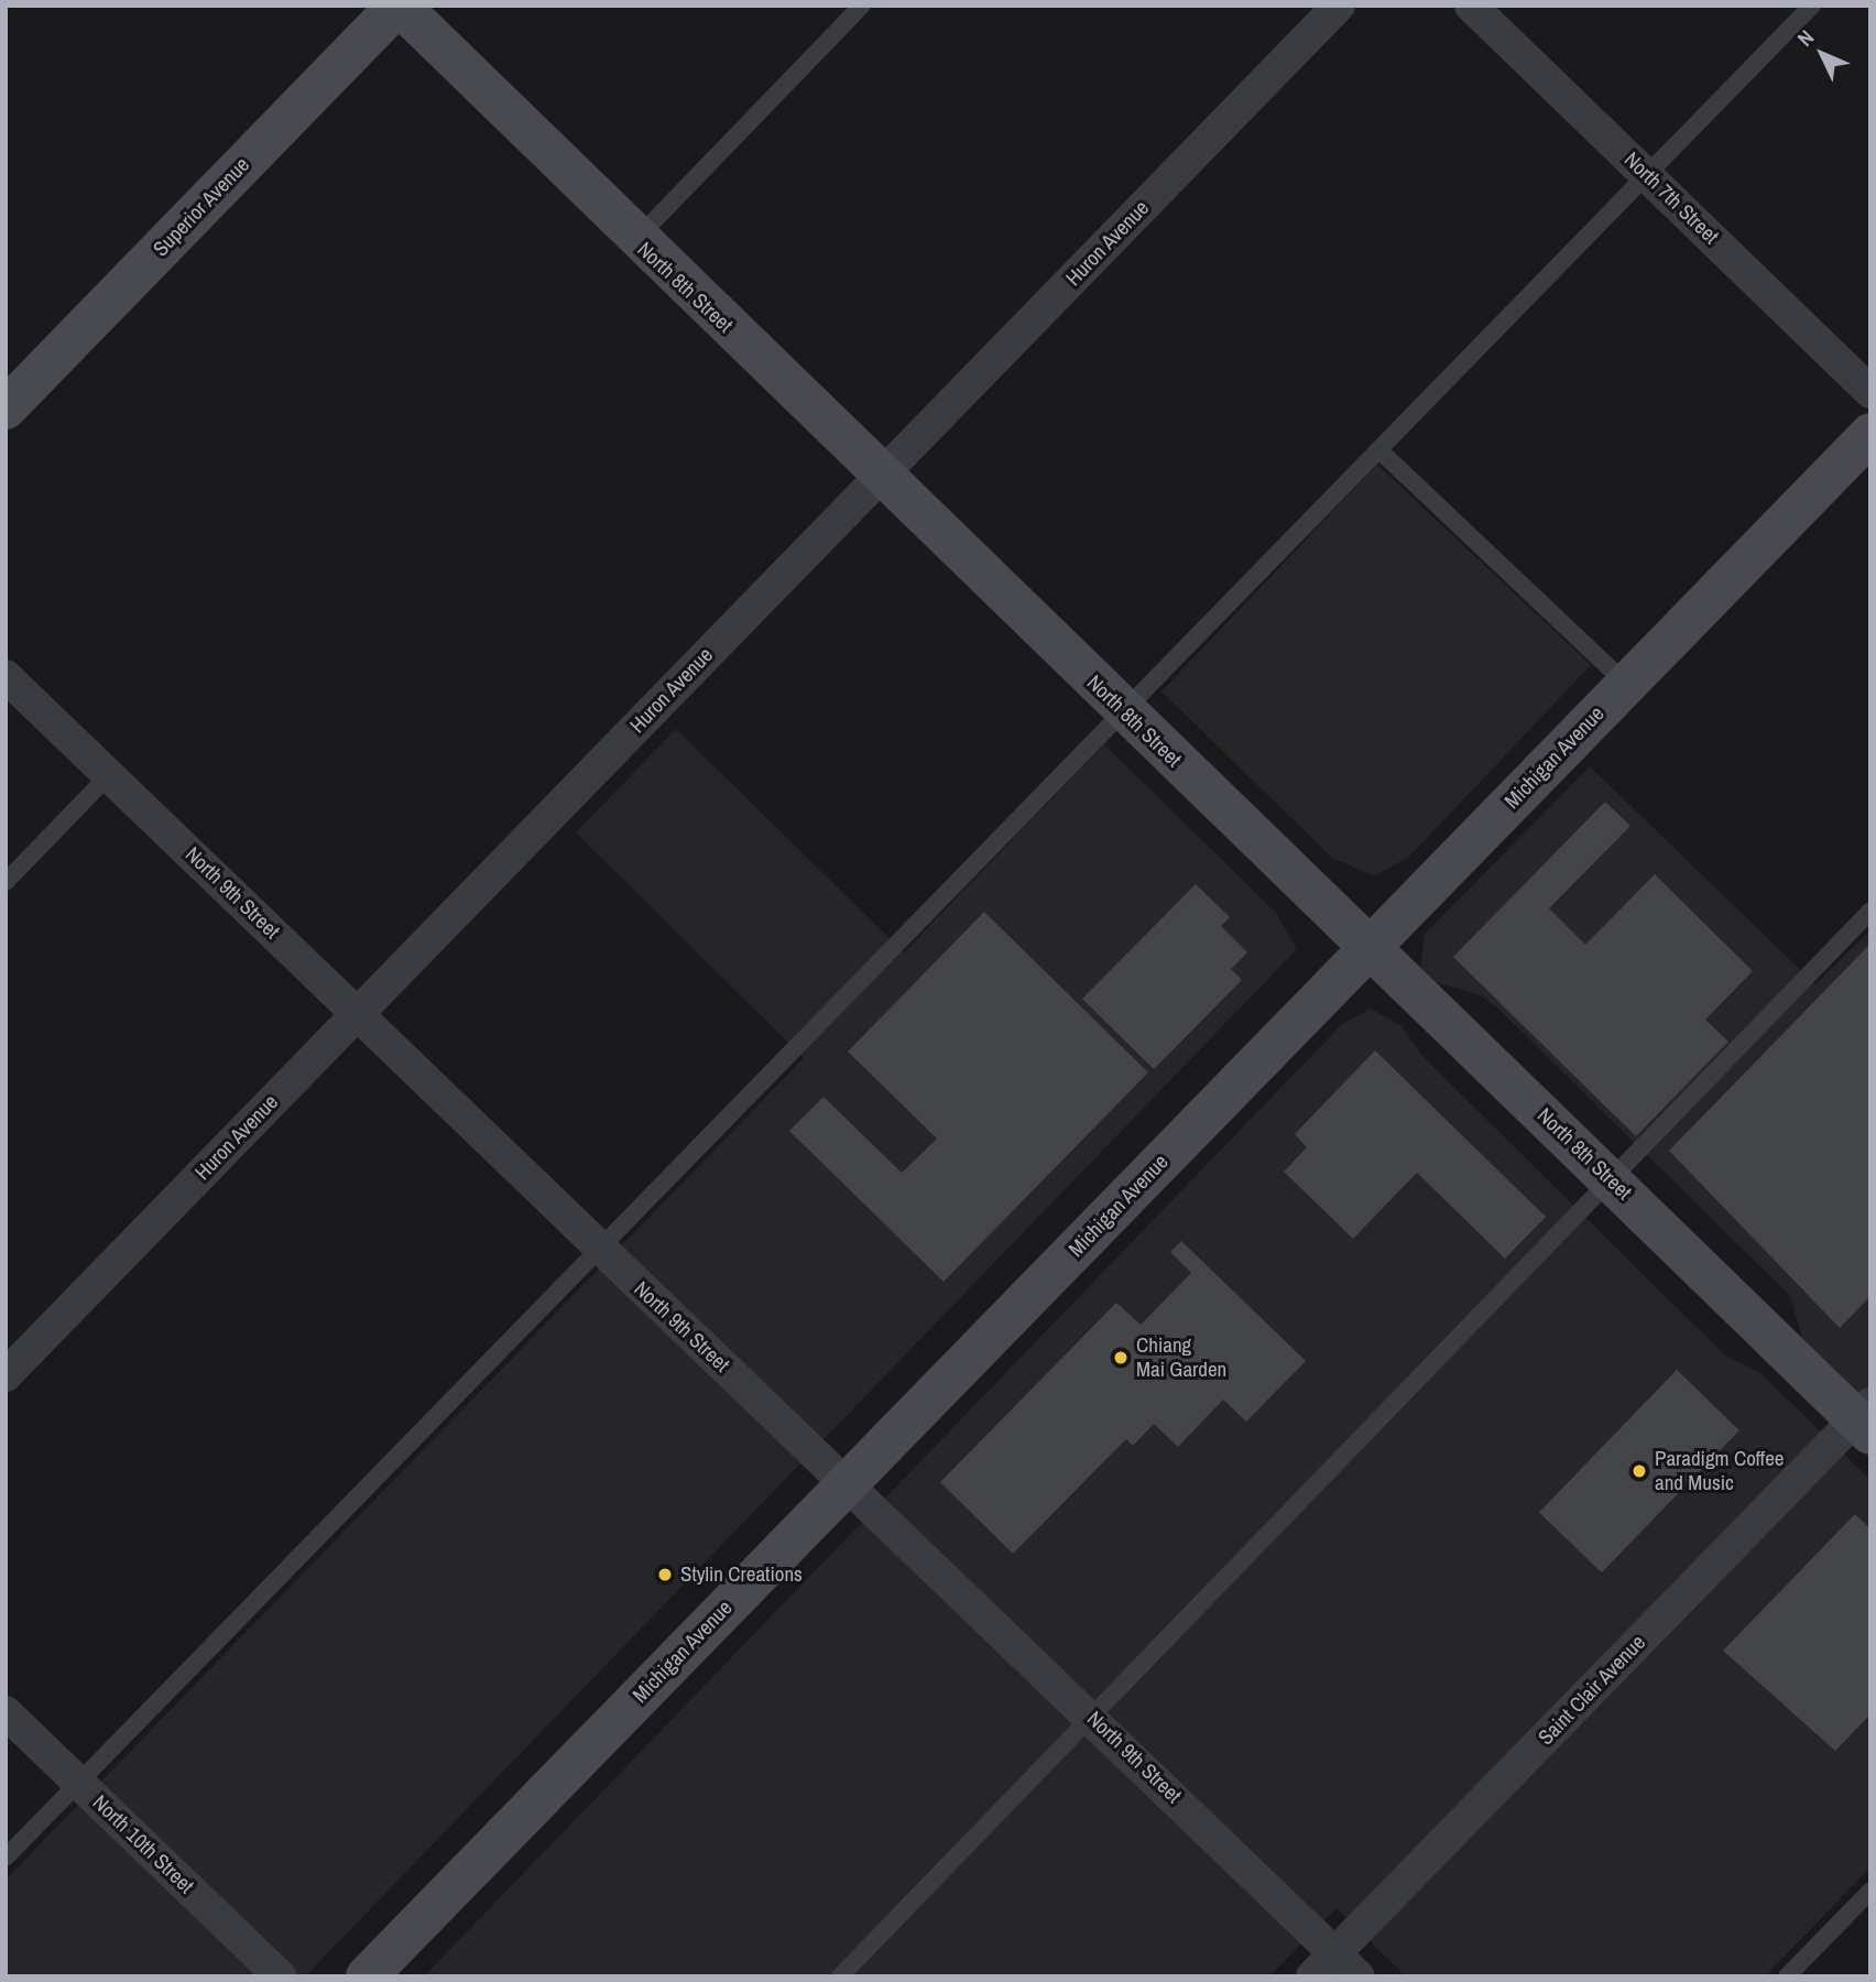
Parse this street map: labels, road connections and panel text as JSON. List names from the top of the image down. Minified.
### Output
{"streets":{"street":["North 7th Street","Superior Avenue","Huron Avenue","North 8th Street","Michigan Avenue","North 9th Street","Saint Clair Avenue","North 10th Street"]},"crossings":[["Superior Avenue","North 8th Street"],["Huron Avenue","North 8th Street"],["Huron Avenue","North 9th Street"],["North 8th Street","Michigan Avenue"],["North 8th Street","Saint Clair Avenue"],["Michigan Avenue","North 9th Street"],["North 9th Street","Saint Clair Avenue"]],"places":["Chiang Mai Garden","Paradigm Coffee and Music","Stylin Creations"],"north":"top left"}
